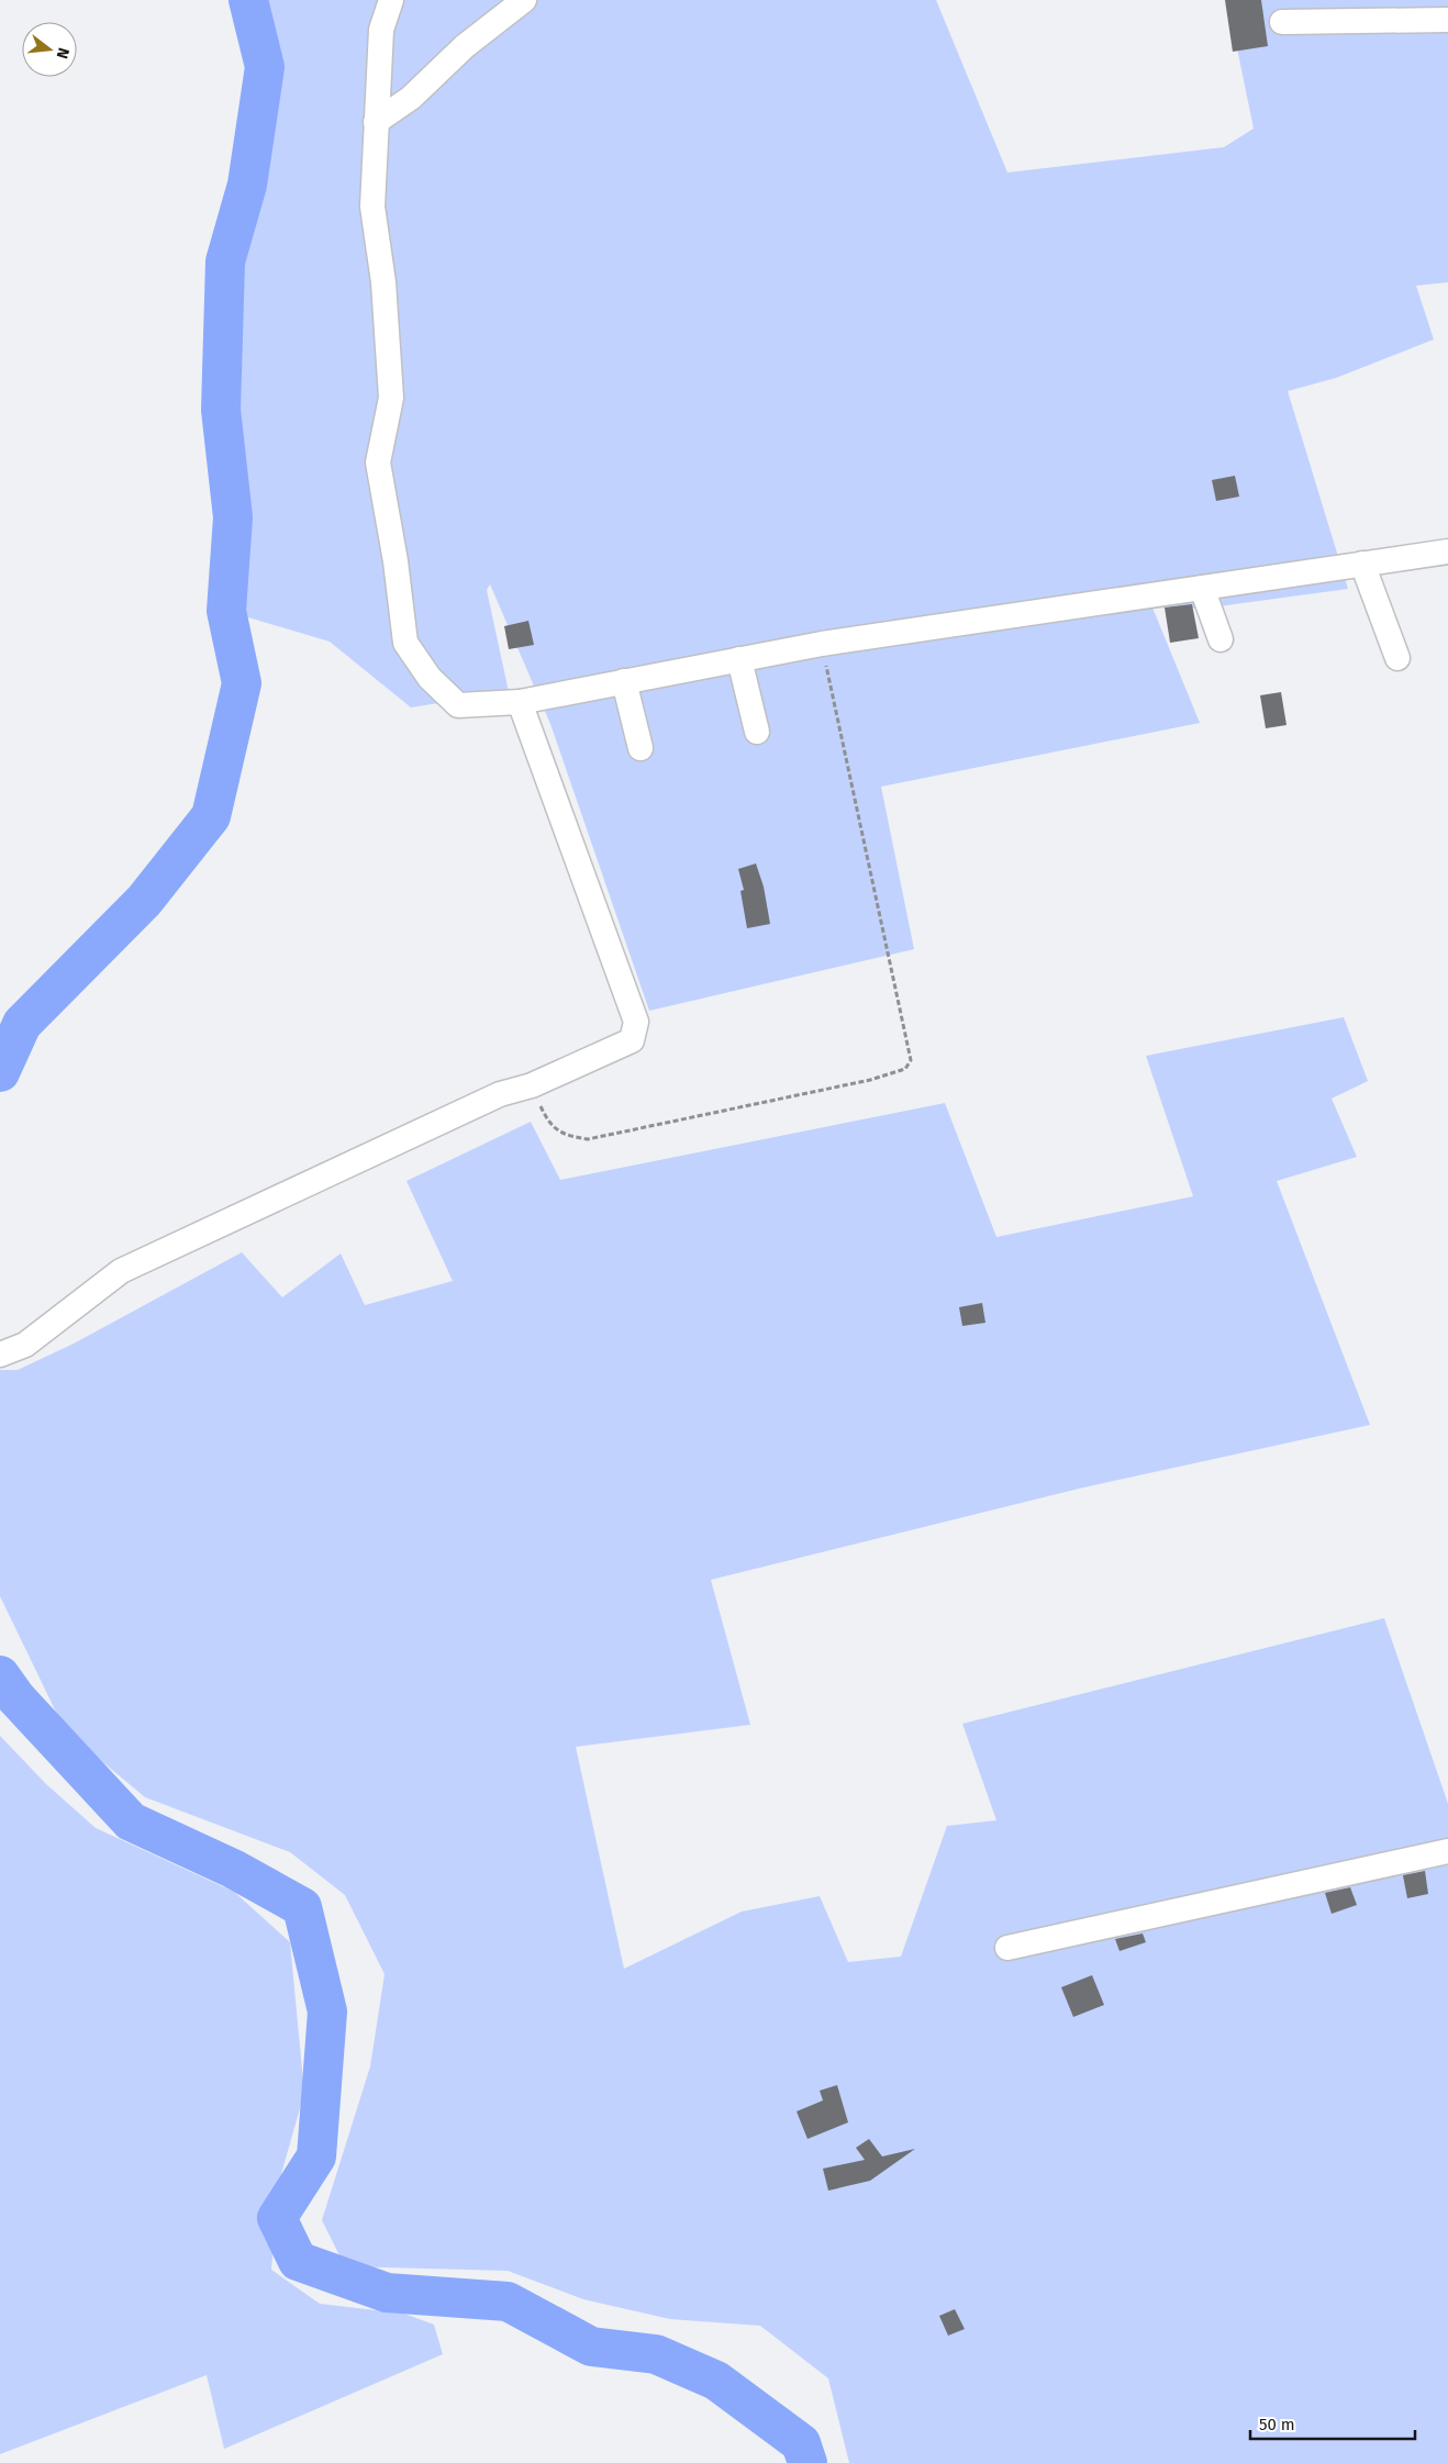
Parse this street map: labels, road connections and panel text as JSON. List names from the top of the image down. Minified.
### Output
{"scale_bar":"50 m","north":"right"}
